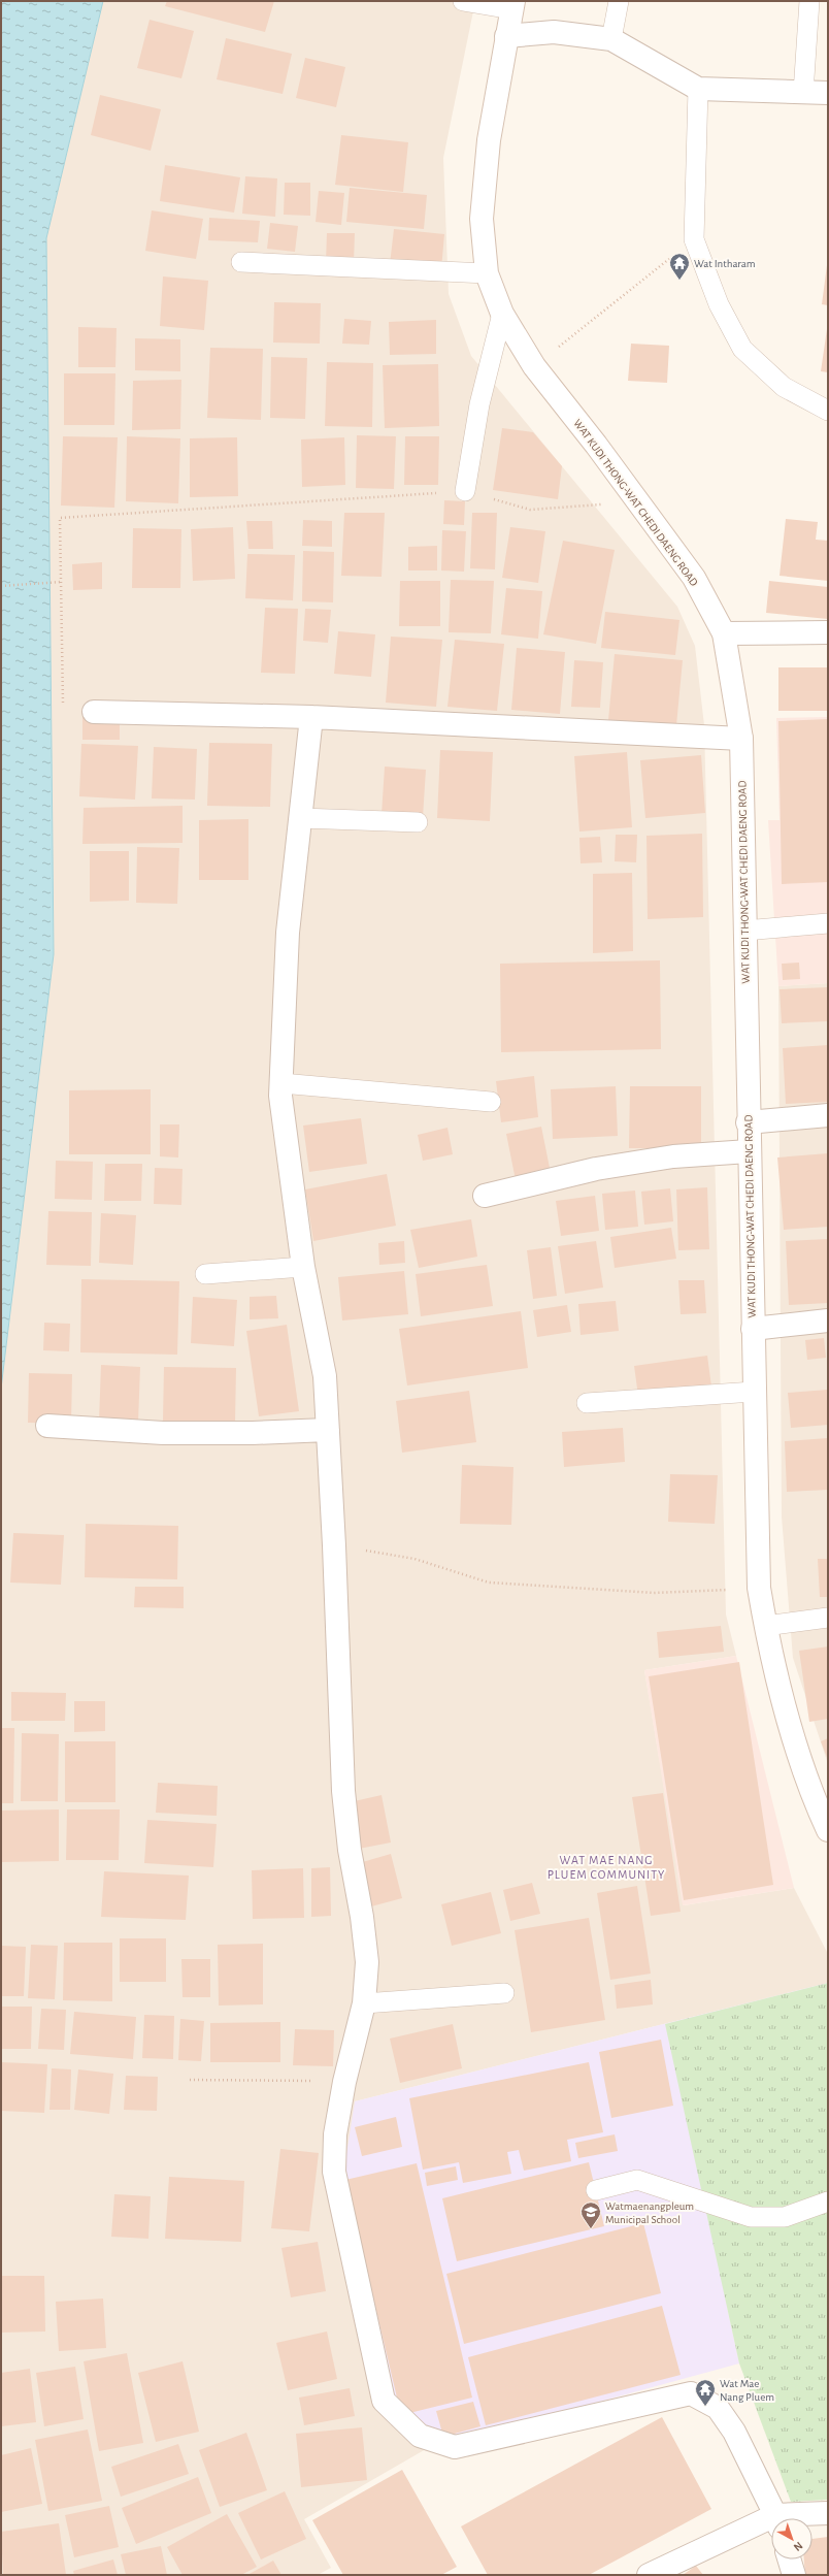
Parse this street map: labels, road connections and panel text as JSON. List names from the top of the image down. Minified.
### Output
{"streets":{"street":["WAT KUDI THONG-WAT CHEDI DAENG ROAD"]},"districts":["WAT MAE NANG PLUEM COMMUNITY"],"places":{"temple":["Wat Intharam","Wat Mae Nang Pluem"],"school or university":["Watmaenangpleum Municipal School"]},"north":"bottom right"}
